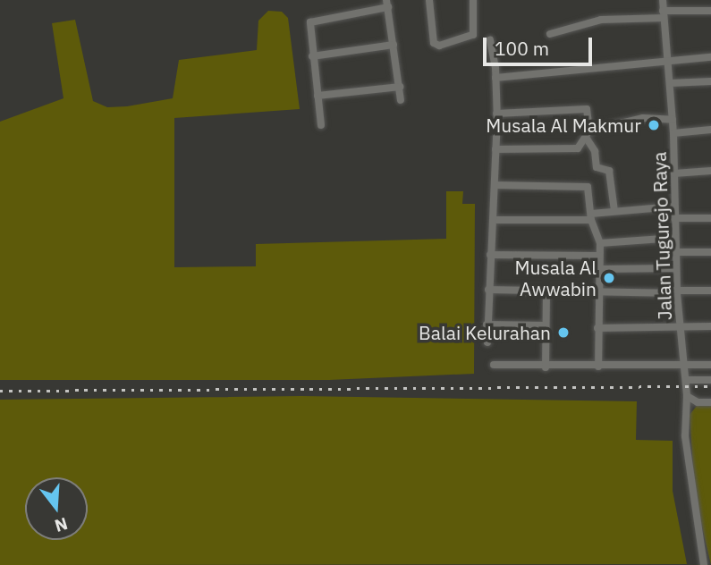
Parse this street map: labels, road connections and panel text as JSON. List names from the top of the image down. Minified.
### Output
{"streets":{"street":["Jalan Tugurejo Raya"]},"places":["Musala Al Makmur","Musala Al Awwabin","Balai Kelurahan"],"scale_bar":"100 m","north":"bottom"}
